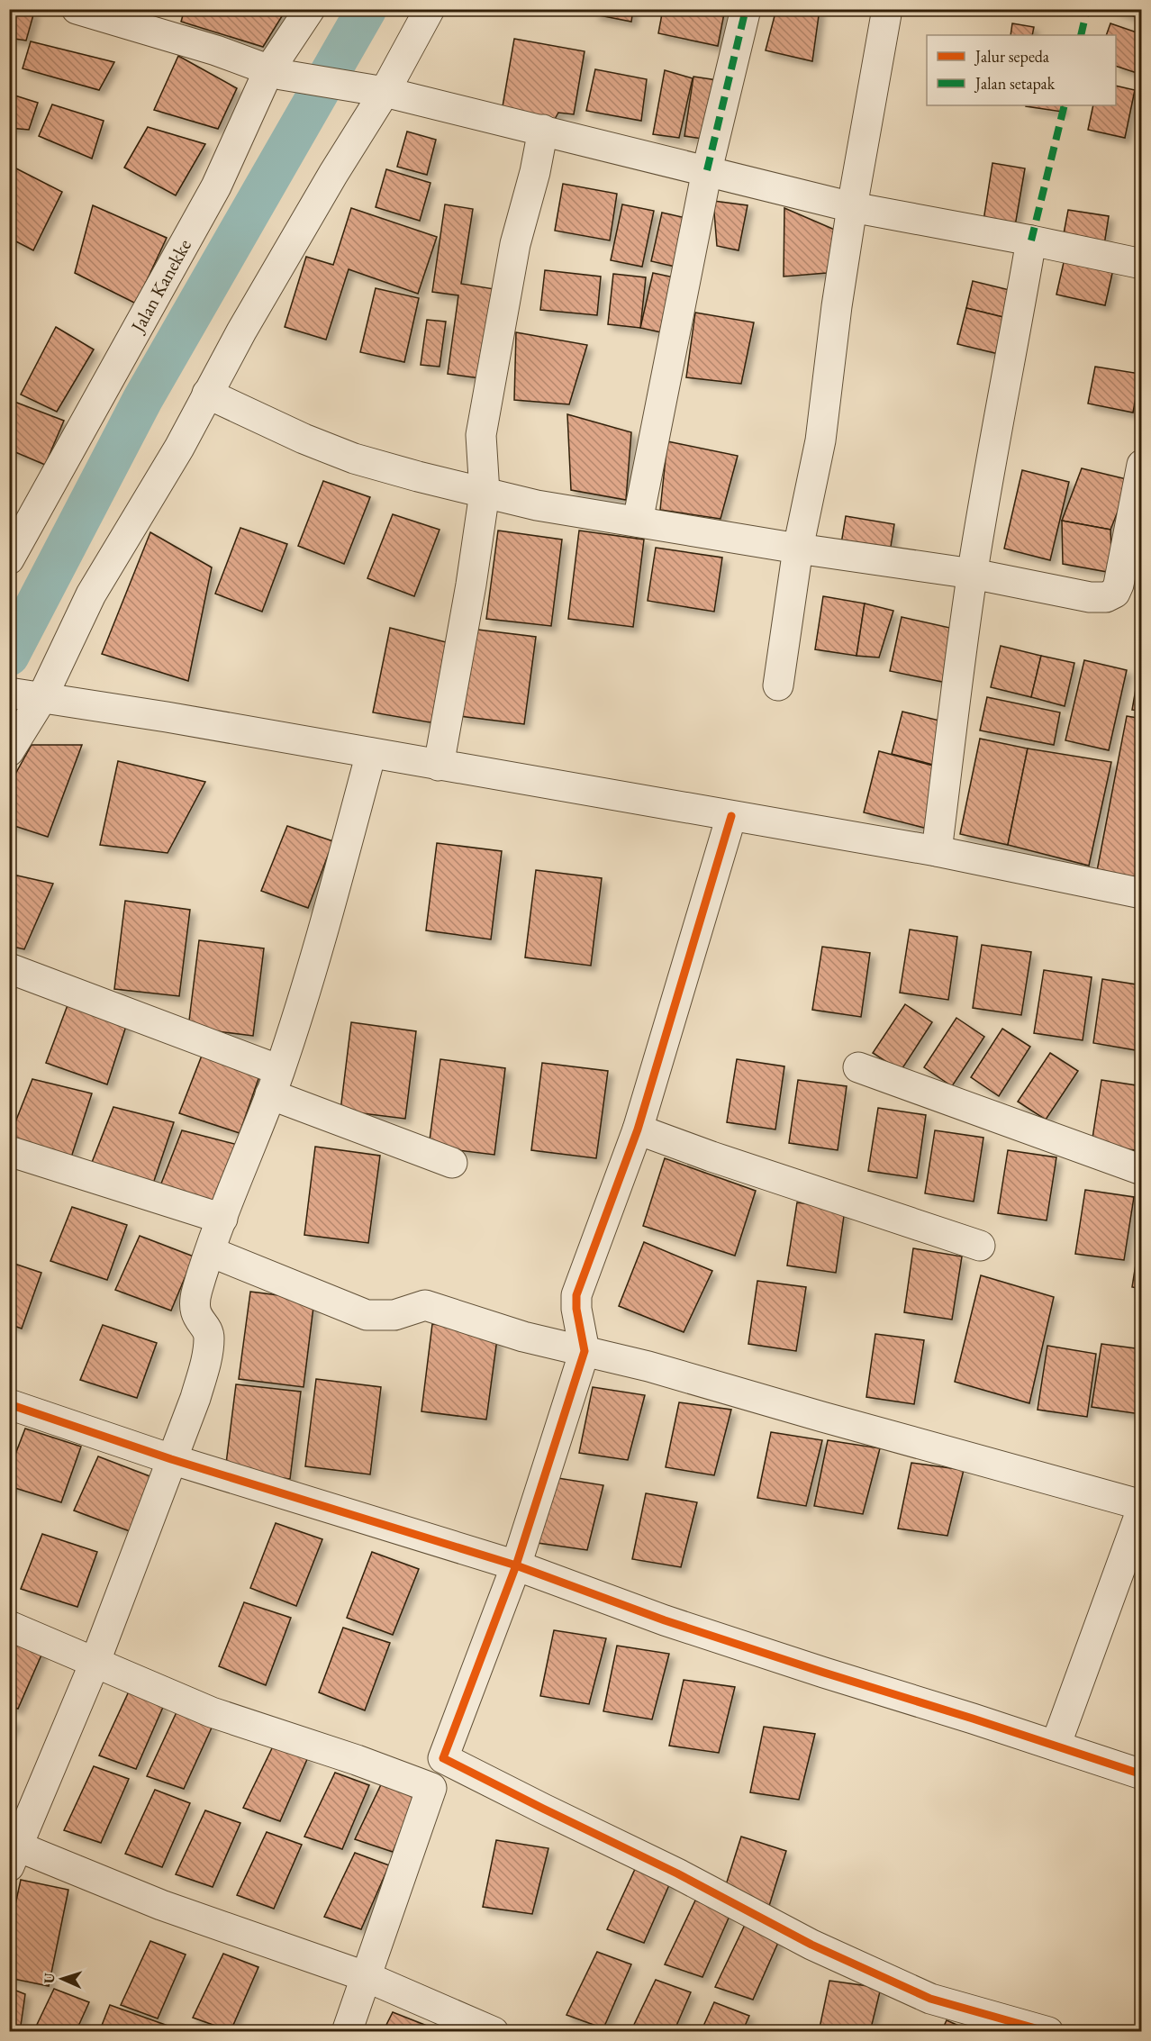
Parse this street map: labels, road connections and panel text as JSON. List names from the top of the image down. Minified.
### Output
{"streets":{"street":["Jalan Kanekke"]},"legend":["Jalur sepeda","Jalan setapak"],"north":"left"}
